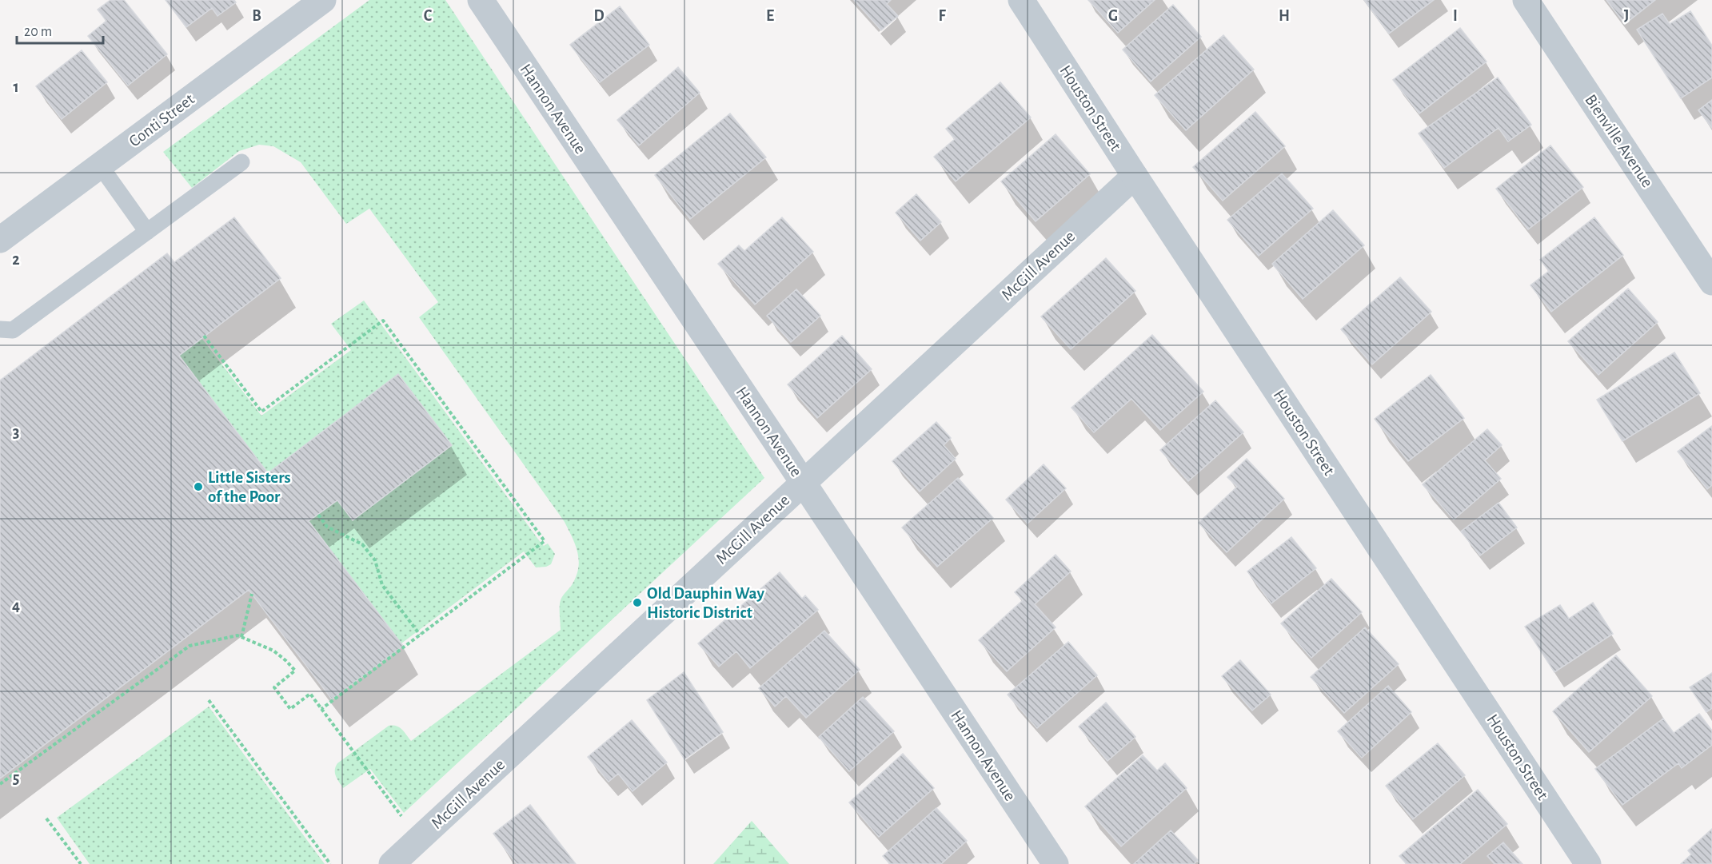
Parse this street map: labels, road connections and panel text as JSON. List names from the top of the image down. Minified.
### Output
{"streets":{"street":["Houston Street","Hannon Avenue","Conti Street","Bienville Avenue","McGill Avenue"]},"crossings":[["Houston Street","McGill Avenue"],["Hannon Avenue","McGill Avenue"]],"places":["Little Sisters of the Poor","Old Dauphin Way Historic District"],"scale_bar":"20 m","grid":{"columns":["B","C","D","E","F","G","H","I","J"],"rows":["1","2","3","4","5"]}}
